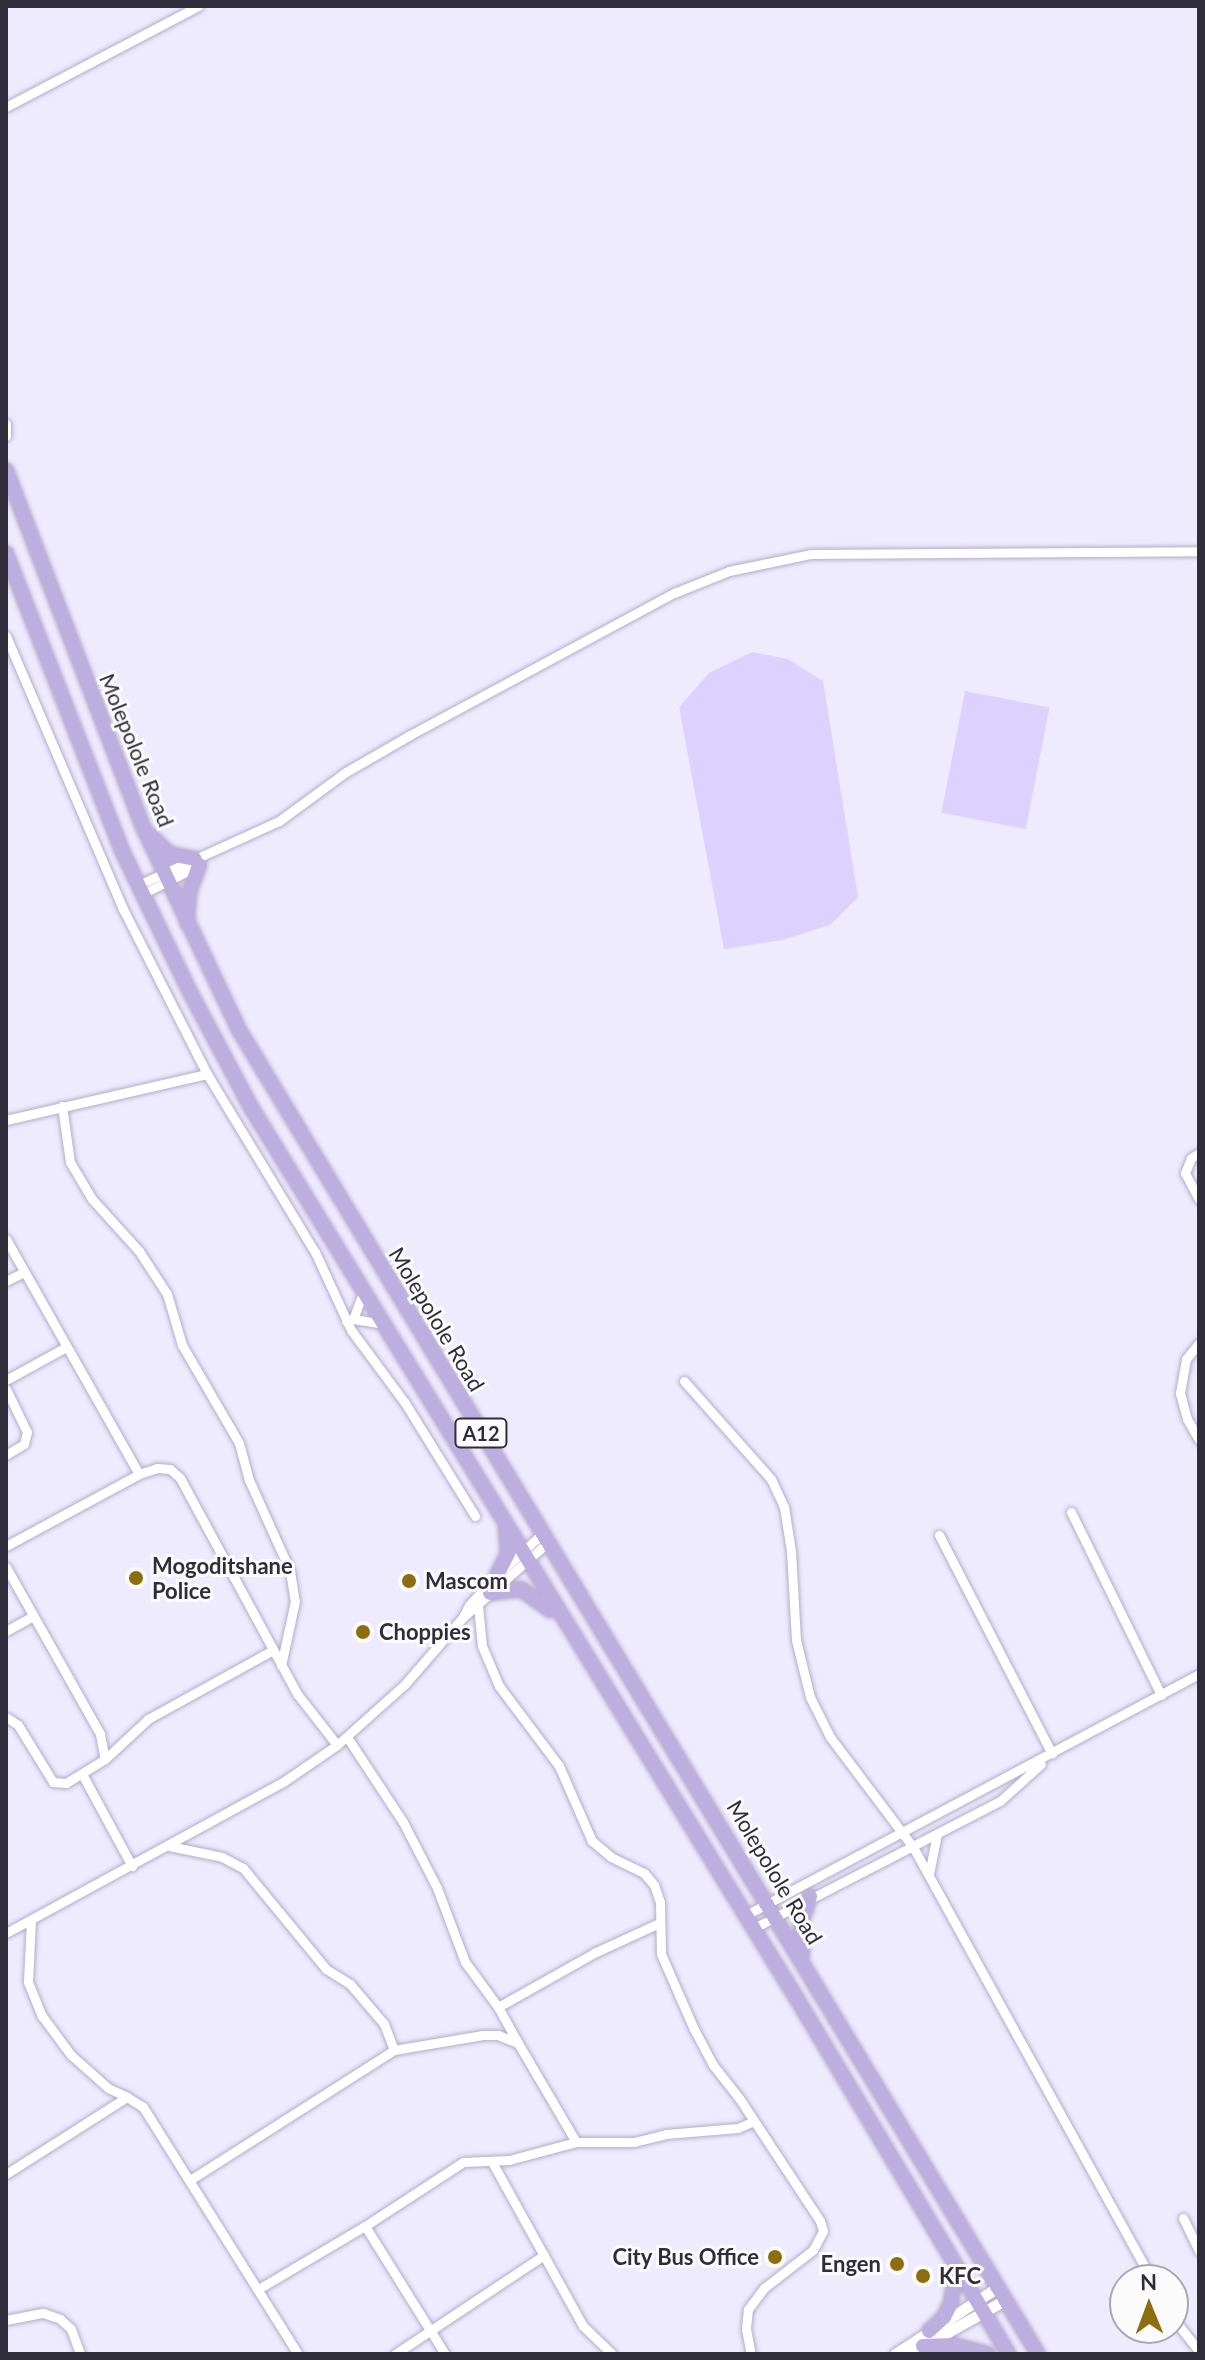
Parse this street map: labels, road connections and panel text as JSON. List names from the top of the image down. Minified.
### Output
{"streets":{"main road":["Molepolole Road","A12"]},"places":["Mogoditshane Police","Mascom","Choppies","City Bus Office","Engen","KFC"],"north":"top"}
